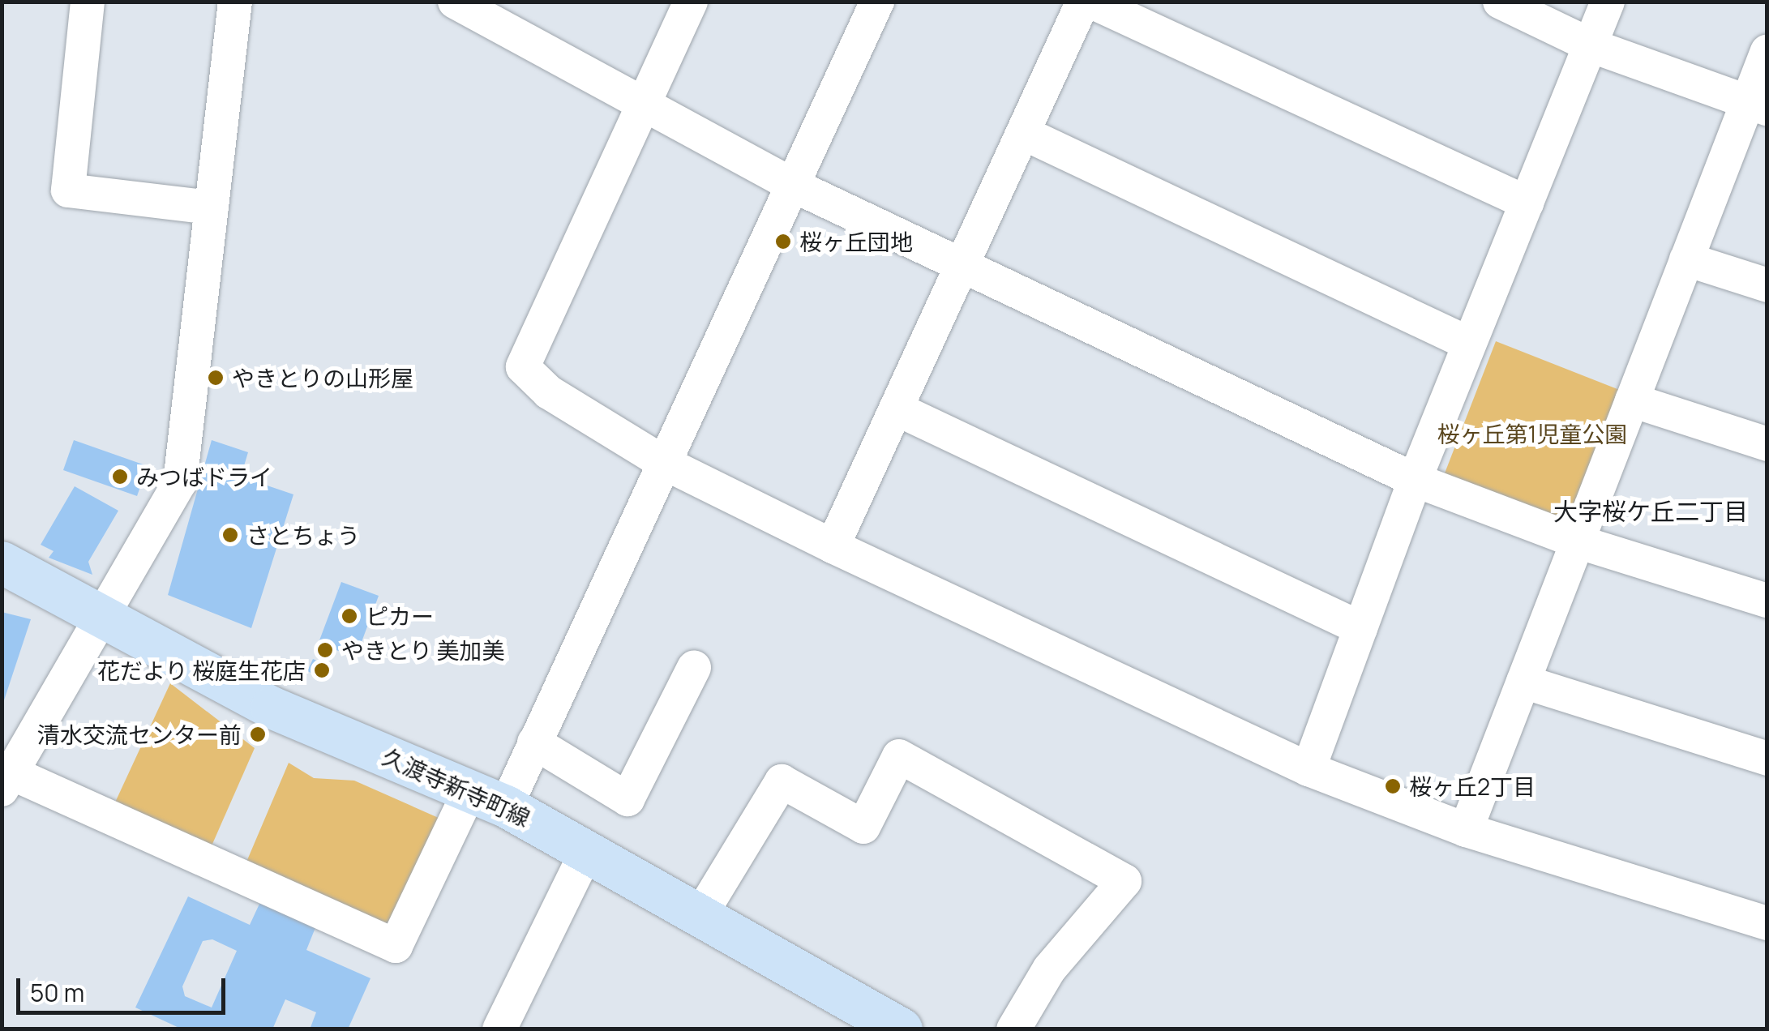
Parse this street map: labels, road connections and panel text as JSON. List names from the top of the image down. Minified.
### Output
{"streets":{"main road":["久渡寺新寺町線"]},"districts":["大字桜ケ丘二丁目"],"parks":["桜ヶ丘第1児童公園"],"places":["桜ヶ丘団地","やきとりの山形屋","みつばドライ","さとちょう","ピカー","やきとり 美加美","花だより 桜庭生花店","清水交流センター前","桜ヶ丘2丁目"],"scale_bar":"50 m"}
